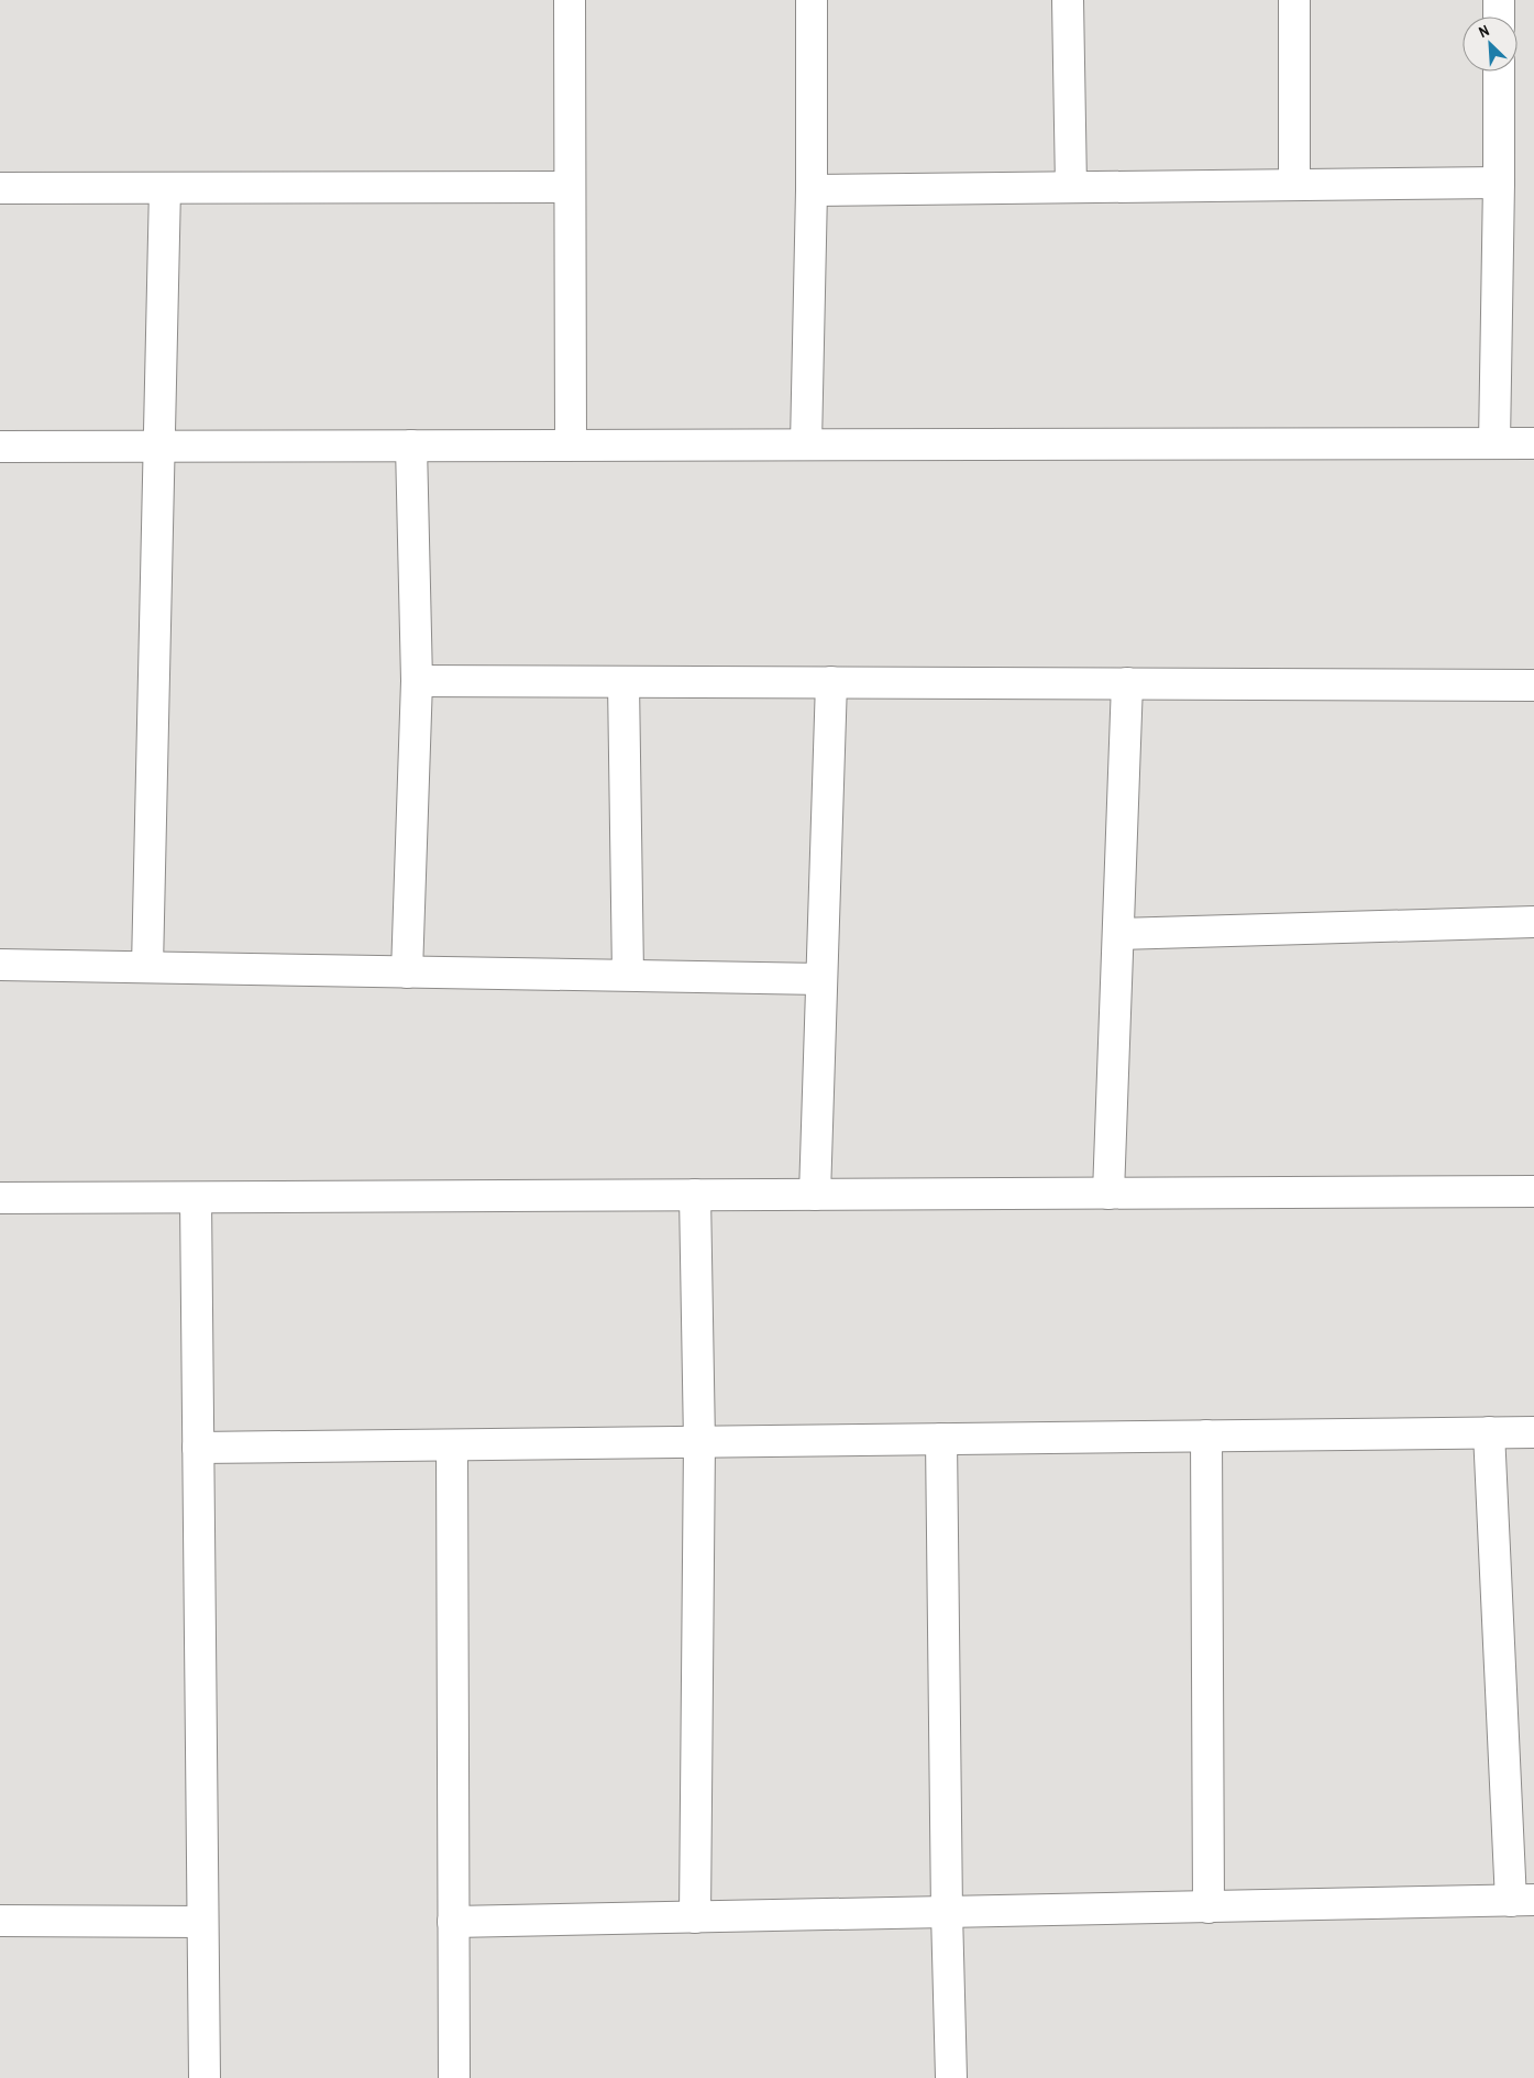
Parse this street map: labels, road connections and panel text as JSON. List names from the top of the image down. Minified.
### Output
{"north":"top left"}
